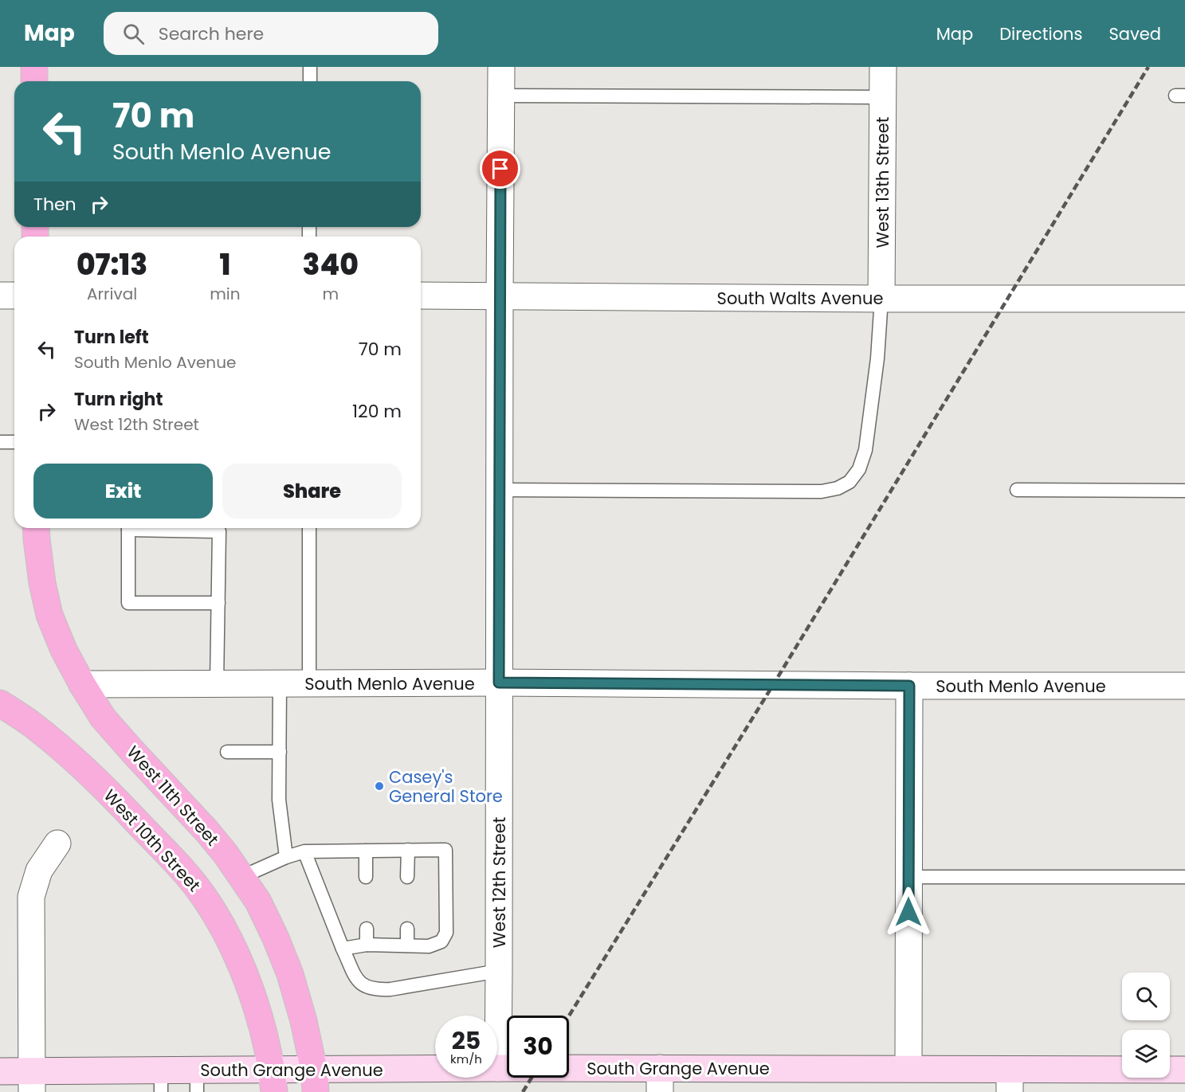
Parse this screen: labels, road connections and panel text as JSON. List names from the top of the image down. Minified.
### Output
{"streets":{"main road":["West 11th Street","West 10th Street"],"street":["West 13th Street","South Walts Avenue","South Menlo Avenue","West 12th Street","South Grange Avenue"]},"crossings":[["West 13th Street","South Walts Avenue"],["South Walts Avenue","West 12th Street"],["South Menlo Avenue","West 11th Street"],["South Menlo Avenue","West 12th Street"],["West 11th Street","South Grange Avenue"],["West 10th Street","South Grange Avenue"],["West 12th Street","South Grange Avenue"]],"places":["Casey's General Store"],"page":{"header":"Map","search":"Search here","nav":["Map","Directions","Saved"],"turn":["70 m","South Menlo Avenue"],"then":"Then","eta":["07:13","Arrival","1","min","340","m"],"list":[{"name":"Turn left","note":"South Menlo Avenue","value":"70 m"},{"name":"Turn right","note":"West 12th Street","value":"120 m"}],"buttons":["Exit","Share"],"speed":"25 km/h","limit":"30"}}
